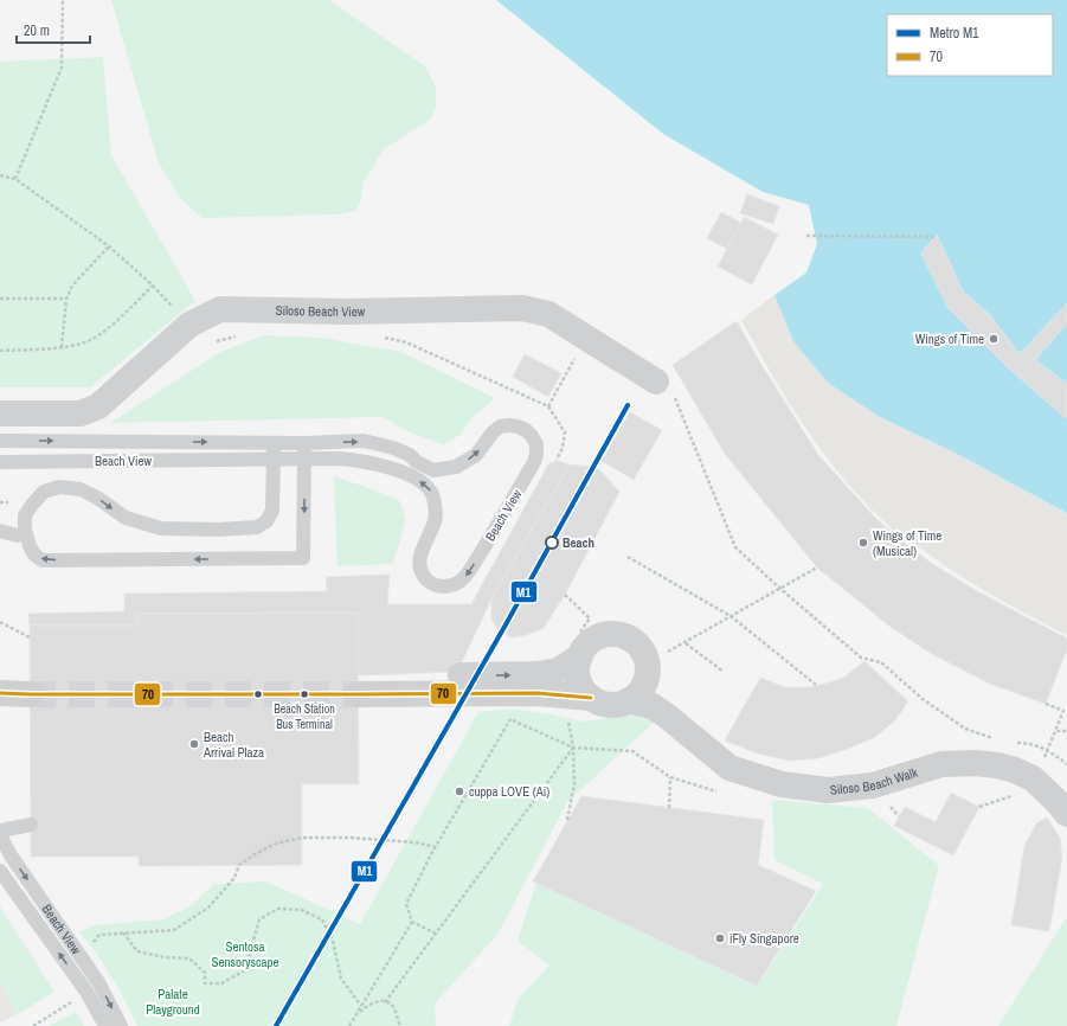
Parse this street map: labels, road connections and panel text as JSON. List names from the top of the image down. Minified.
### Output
{"streets":{"street":["Siloso Beach View","Siloso Beach Walk"],"lane":["Beach View"]},"parks":["Sentosa Sensoryscape","Palate Playground"],"places":["Wings of Time","Beach","Wings of Time (Musical)","Beach Station Bus Terminal","Beach Arrival Plaza","cuppa LOVE (Ai)","iFly Singapore"],"lines":["metro line M1","transit line 70"],"legend":["Metro M1","70"],"scale_bar":"20 m"}
